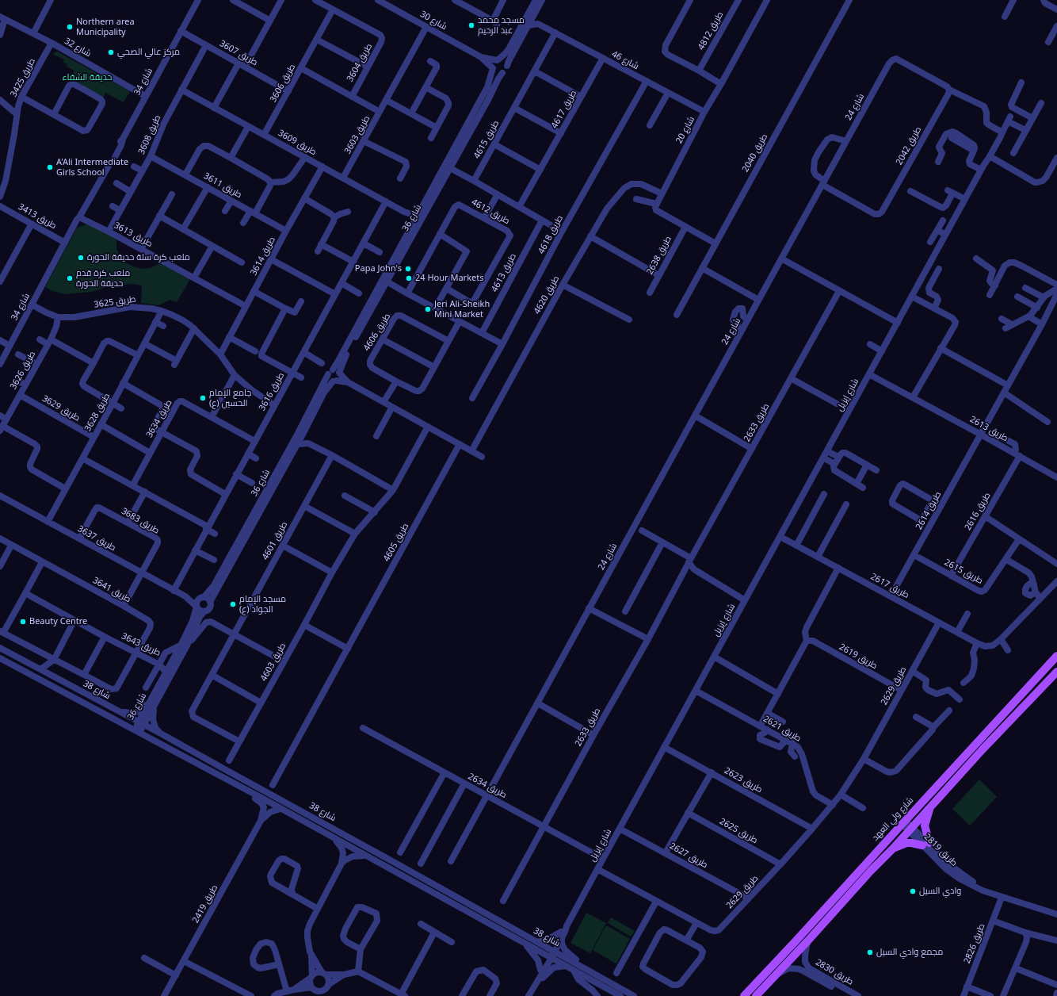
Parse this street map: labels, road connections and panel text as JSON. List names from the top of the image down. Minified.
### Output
{"streets":{"main road":["شارع ولي العهد"],"street":["شارع 30","طريق 4812","شارع 32","طريق 3607","شارع 46","طريق 3604","طريق 3425","شارع 34","طريق 3606","شارع 24","طريق 4617","شارع 20","طريق 3608","طريق 3603","طريق 4615","طريق 3609","طريق 2042","طريق 2040","طريق 3611","طريق 4612","طريق 3413","شارع 36","طريق 3613","طريق 4618","طريق 2638","طريق 3614","طريق 4613","طريق 4620","طريق 3625","طريق 4606","طريق 3626","طريق 3616","شارع إيزيل","طريق 3629","طريق 3628","طريق 3634","طريق 2633","طريق 2613","طريق 2614","طريق 2616","طريق 3683","طريق 3637","طريق 4601","طريق 4605","طريق 2615","طريق 2617","طريق 3641","طريق 3643","طريق 2619","طريق 4603","طريق 2629","شارع 38","طريق 2621","طريق 2623","طريق 2634","طريق 2625","طريق 2819","طريق 2627","طريق 2419","طريق 2826","طريق 2830"]},"crossings":[["شارع 30","طريق 3603"],["شارع 30","شارع 36"],["شارع 32","طريق 3425"],["شارع 32","شارع 34"],["طريق 3607","شارع 34"],["طريق 3607","طريق 3606"],["طريق 3607","طريق 3608"],["شارع 46","طريق 4617"],["شارع 46","شارع 20"],["شارع 46","طريق 4615"],["شارع 46","طريق 4618"],["طريق 3604","طريق 3606"],["شارع 34","طريق 3413"],["شارع 34","طريق 3613"],["شارع 34","طريق 3625"],["طريق 3606","طريق 3609"],["شارع 24","طريق 2042"],["شارع 24","طريق 2634"],["شارع 20","طريق 4620"],["طريق 3608","طريق 3609"],["طريق 3608","طريق 3611"],["طريق 3608","طريق 3613"],["طريق 3603","طريق 3609"],["طريق 3609","شارع 36"],["طريق 3609","طريق 3614"],["طريق 3609","طريق 3616"],["طريق 3611","طريق 3614"],["شارع 36","طريق 3637"],["شارع 36","طريق 3643"],["شارع 36","شارع 38"],["طريق 3613","طريق 3614"],["طريق 3614","طريق 3625"],["طريق 3625","طريق 3626"],["طريق 3625","طريق 3616"],["طريق 3625","طريق 3628"],["طريق 3626","طريق 3629"],["طريق 3616","طريق 3634"],["طريق 3616","طريق 3637"],["شارع إيزيل","طريق 2613"],["شارع إيزيل","طريق 2617"],["شارع إيزيل","طريق 2629"],["شارع إيزيل","شارع 38"],["شارع إيزيل","طريق 2621"],["شارع إيزيل","طريق 2623"],["شارع إيزيل","طريق 2634"],["شارع إيزيل","طريق 2627"],["طريق 3629","طريق 3628"],["طريق 3628","طريق 3637"],["طريق 2633","طريق 2634"],["طريق 2613","طريق 2614"],["طريق 2613","طريق 2616"],["طريق 2614","طريق 2615"],["طريق 2614","طريق 2617"],["طريق 2616","طريق 2615"],["طريق 3683","طريق 3637"],["طريق 3683","طريق 3641"],["طريق 4601","طريق 4603"],["طريق 2617","طريق 2629"],["طريق 3641","طريق 3643"],["طريق 2619","طريق 2629"],["طريق 2629","طريق 2621"],["طريق 2629","طريق 2623"],["طريق 2629","طريق 2625"],["طريق 2629","طريق 2627"],["شارع 38","طريق 2419"],["شارع ولي العهد","طريق 2819"],["شارع ولي العهد","طريق 2830"],["طريق 2819","طريق 2826"]],"parks":["حديقة الشفاء"],"places":["مسجد محمد عبد الرحيم","Northern area Municipality","مركز عالي الصحي","A'Ali Intermediate Girls School","ملعب كرة سلة حديقة الحورة","Papa John's","ملعب كرة قدم حديقة الحورة","24 Hour Markets","Jeri Ali-Sheikh Mini Market","جامع الإمام الحسين (ع)","مسجد الإمام الجواد (ع)","Beauty Centre","وادي السيل","مجمع وادي السيل"]}
